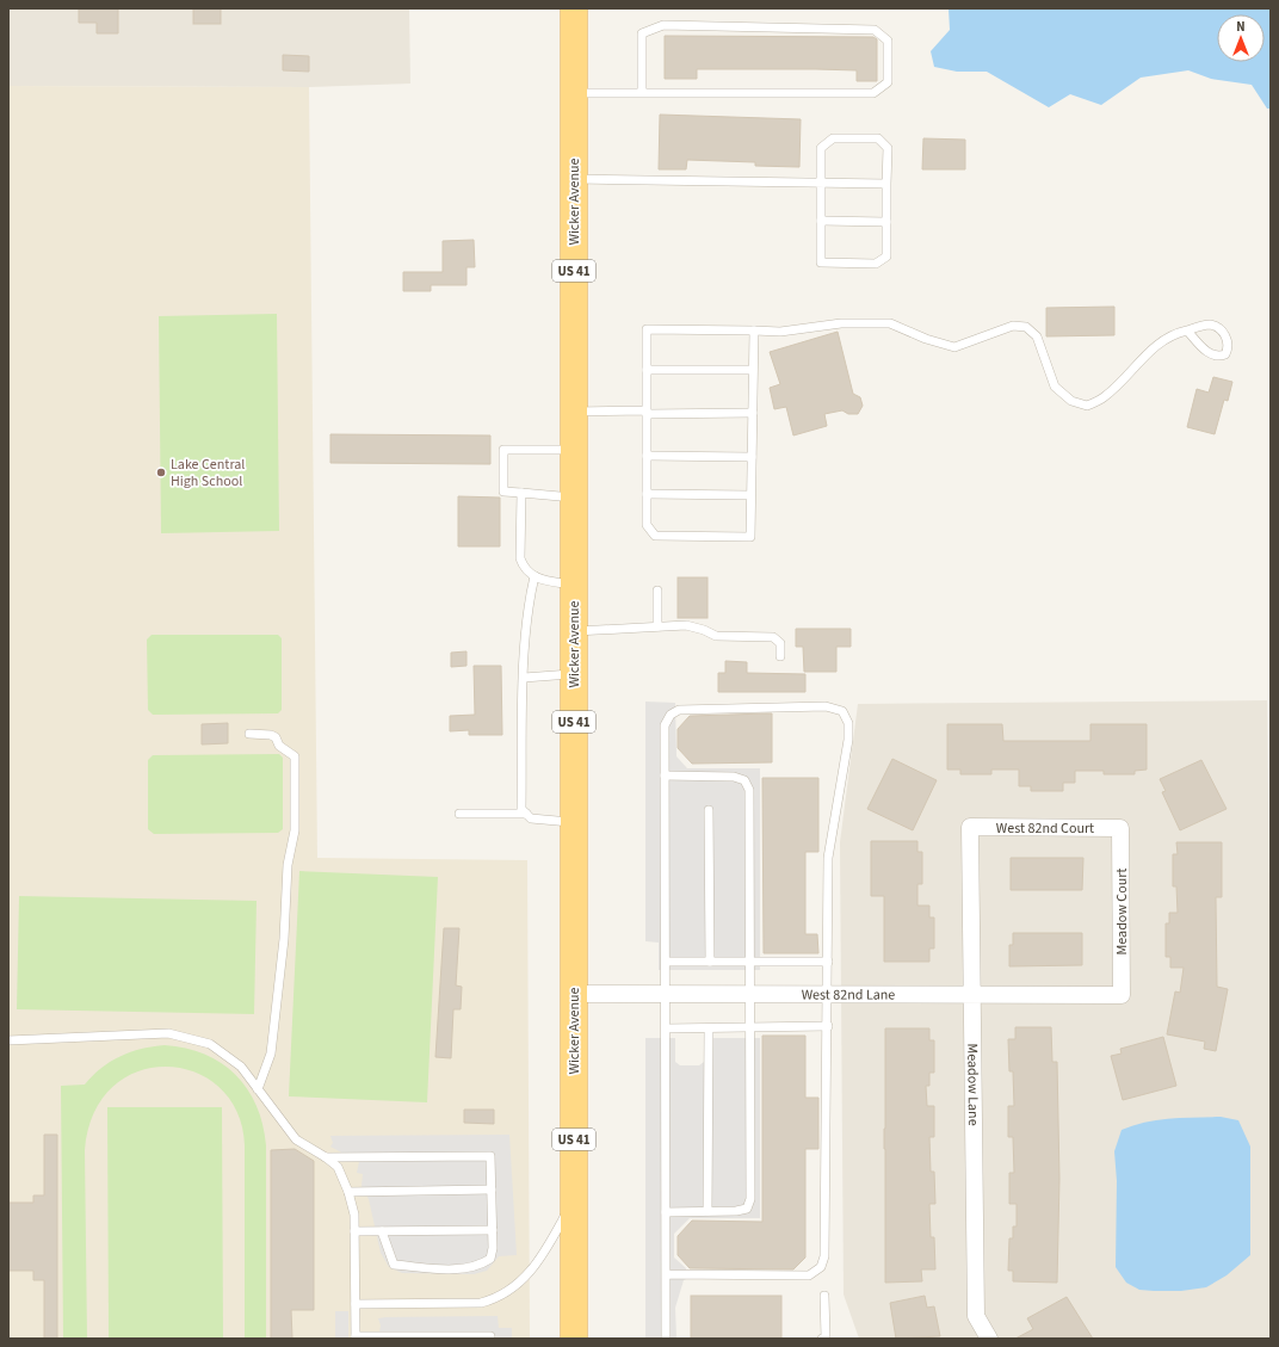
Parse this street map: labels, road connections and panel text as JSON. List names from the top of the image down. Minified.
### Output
{"streets":{"highway":["Wicker Avenue","US 41"],"street":["West 82nd Court","Meadow Court","West 82nd Lane","Meadow Lane"]},"crossings":[["Wicker Avenue","West 82nd Lane"],["West 82nd Court","Meadow Court"],["West 82nd Court","Meadow Lane"],["Meadow Court","West 82nd Lane"],["West 82nd Lane","Meadow Lane"]],"places":["Lake Central High School"],"north":"top"}
